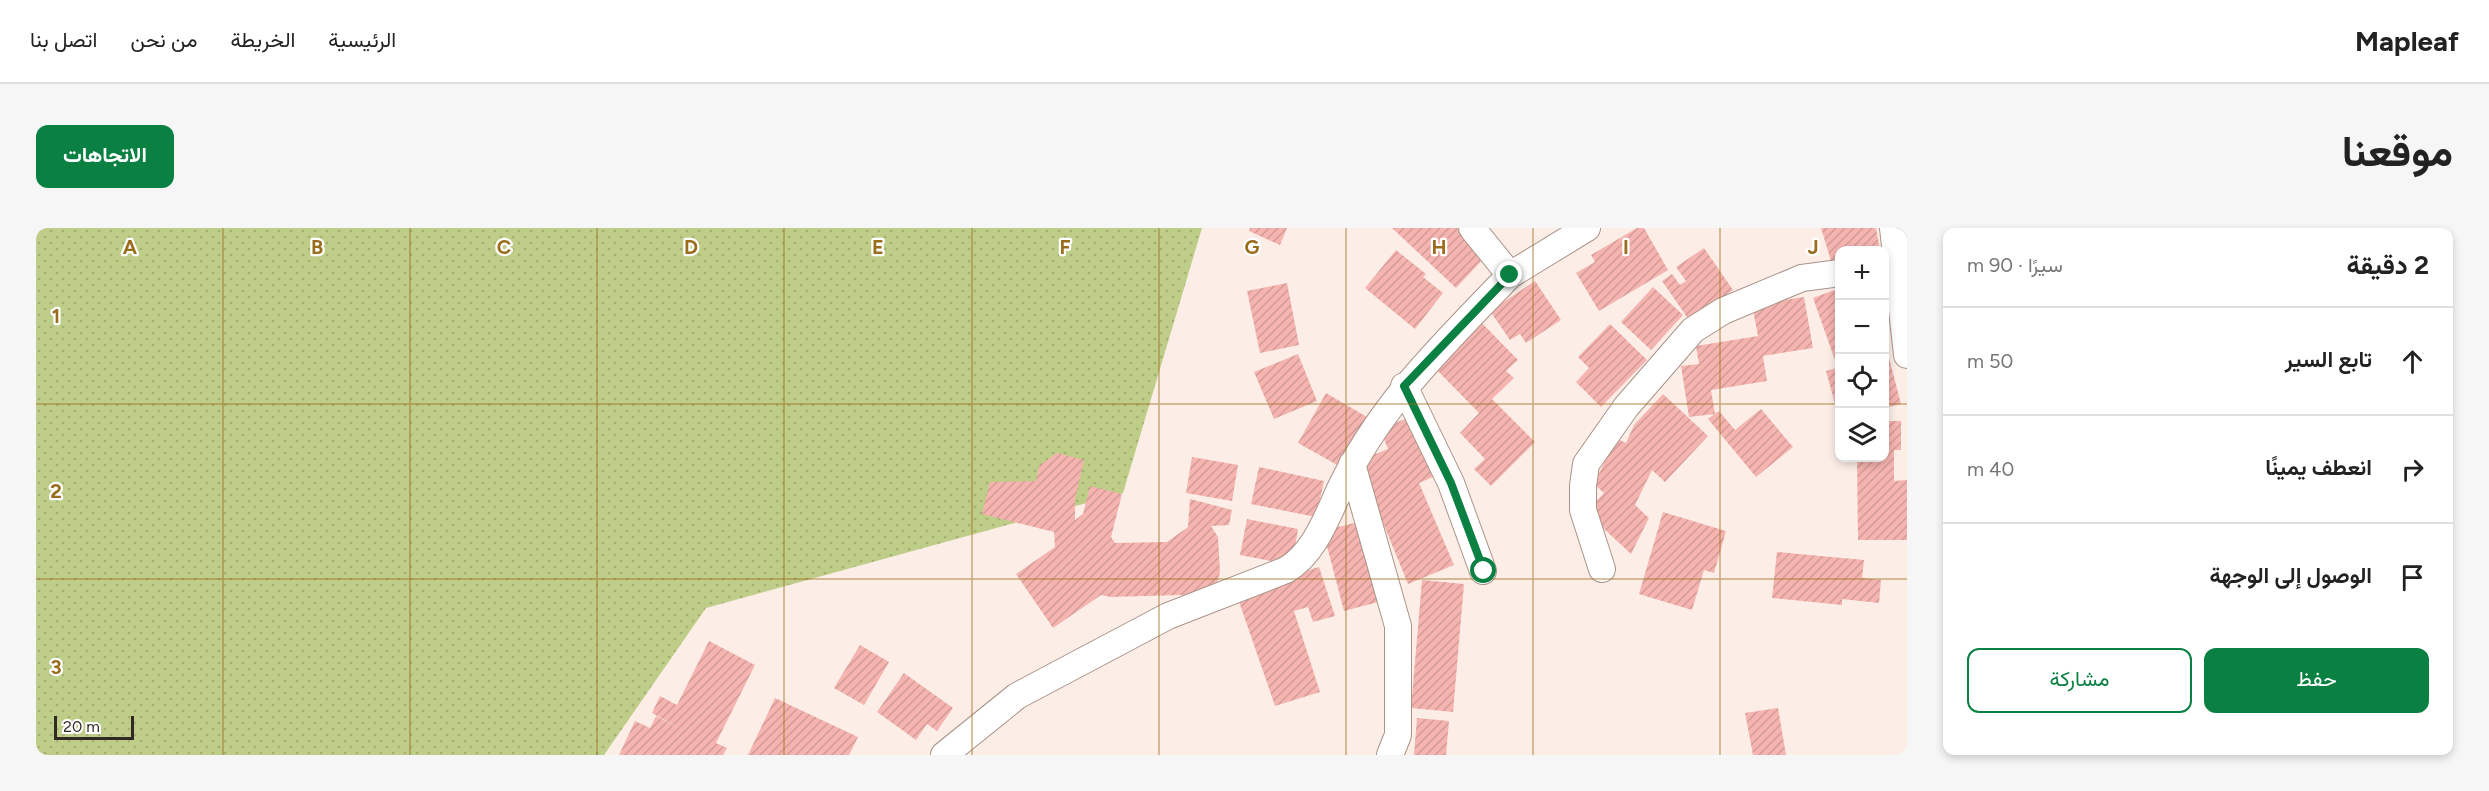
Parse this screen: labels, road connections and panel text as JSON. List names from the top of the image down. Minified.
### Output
{"scale_bar":"20 m","page":{"header":"Mapleaf","nav":["الرئيسية","الخريطة","من نحن","اتصل بنا"],"title":"موقعنا","buttons":["الاتجاهات",["حفظ","مشاركة"]],"heading":["2 دقيقة","سيرًا · 90 m"],"map_buttons":["+","−"],"list":[["تابع السير","50 m"],["انعطف يمينًا","40 m"],"الوصول إلى الوجهة"],"scale":"20 m"},"grid":{"columns":["A","B","C","D","E","F","G","H","I","J"],"rows":["1","2","3"]}}
